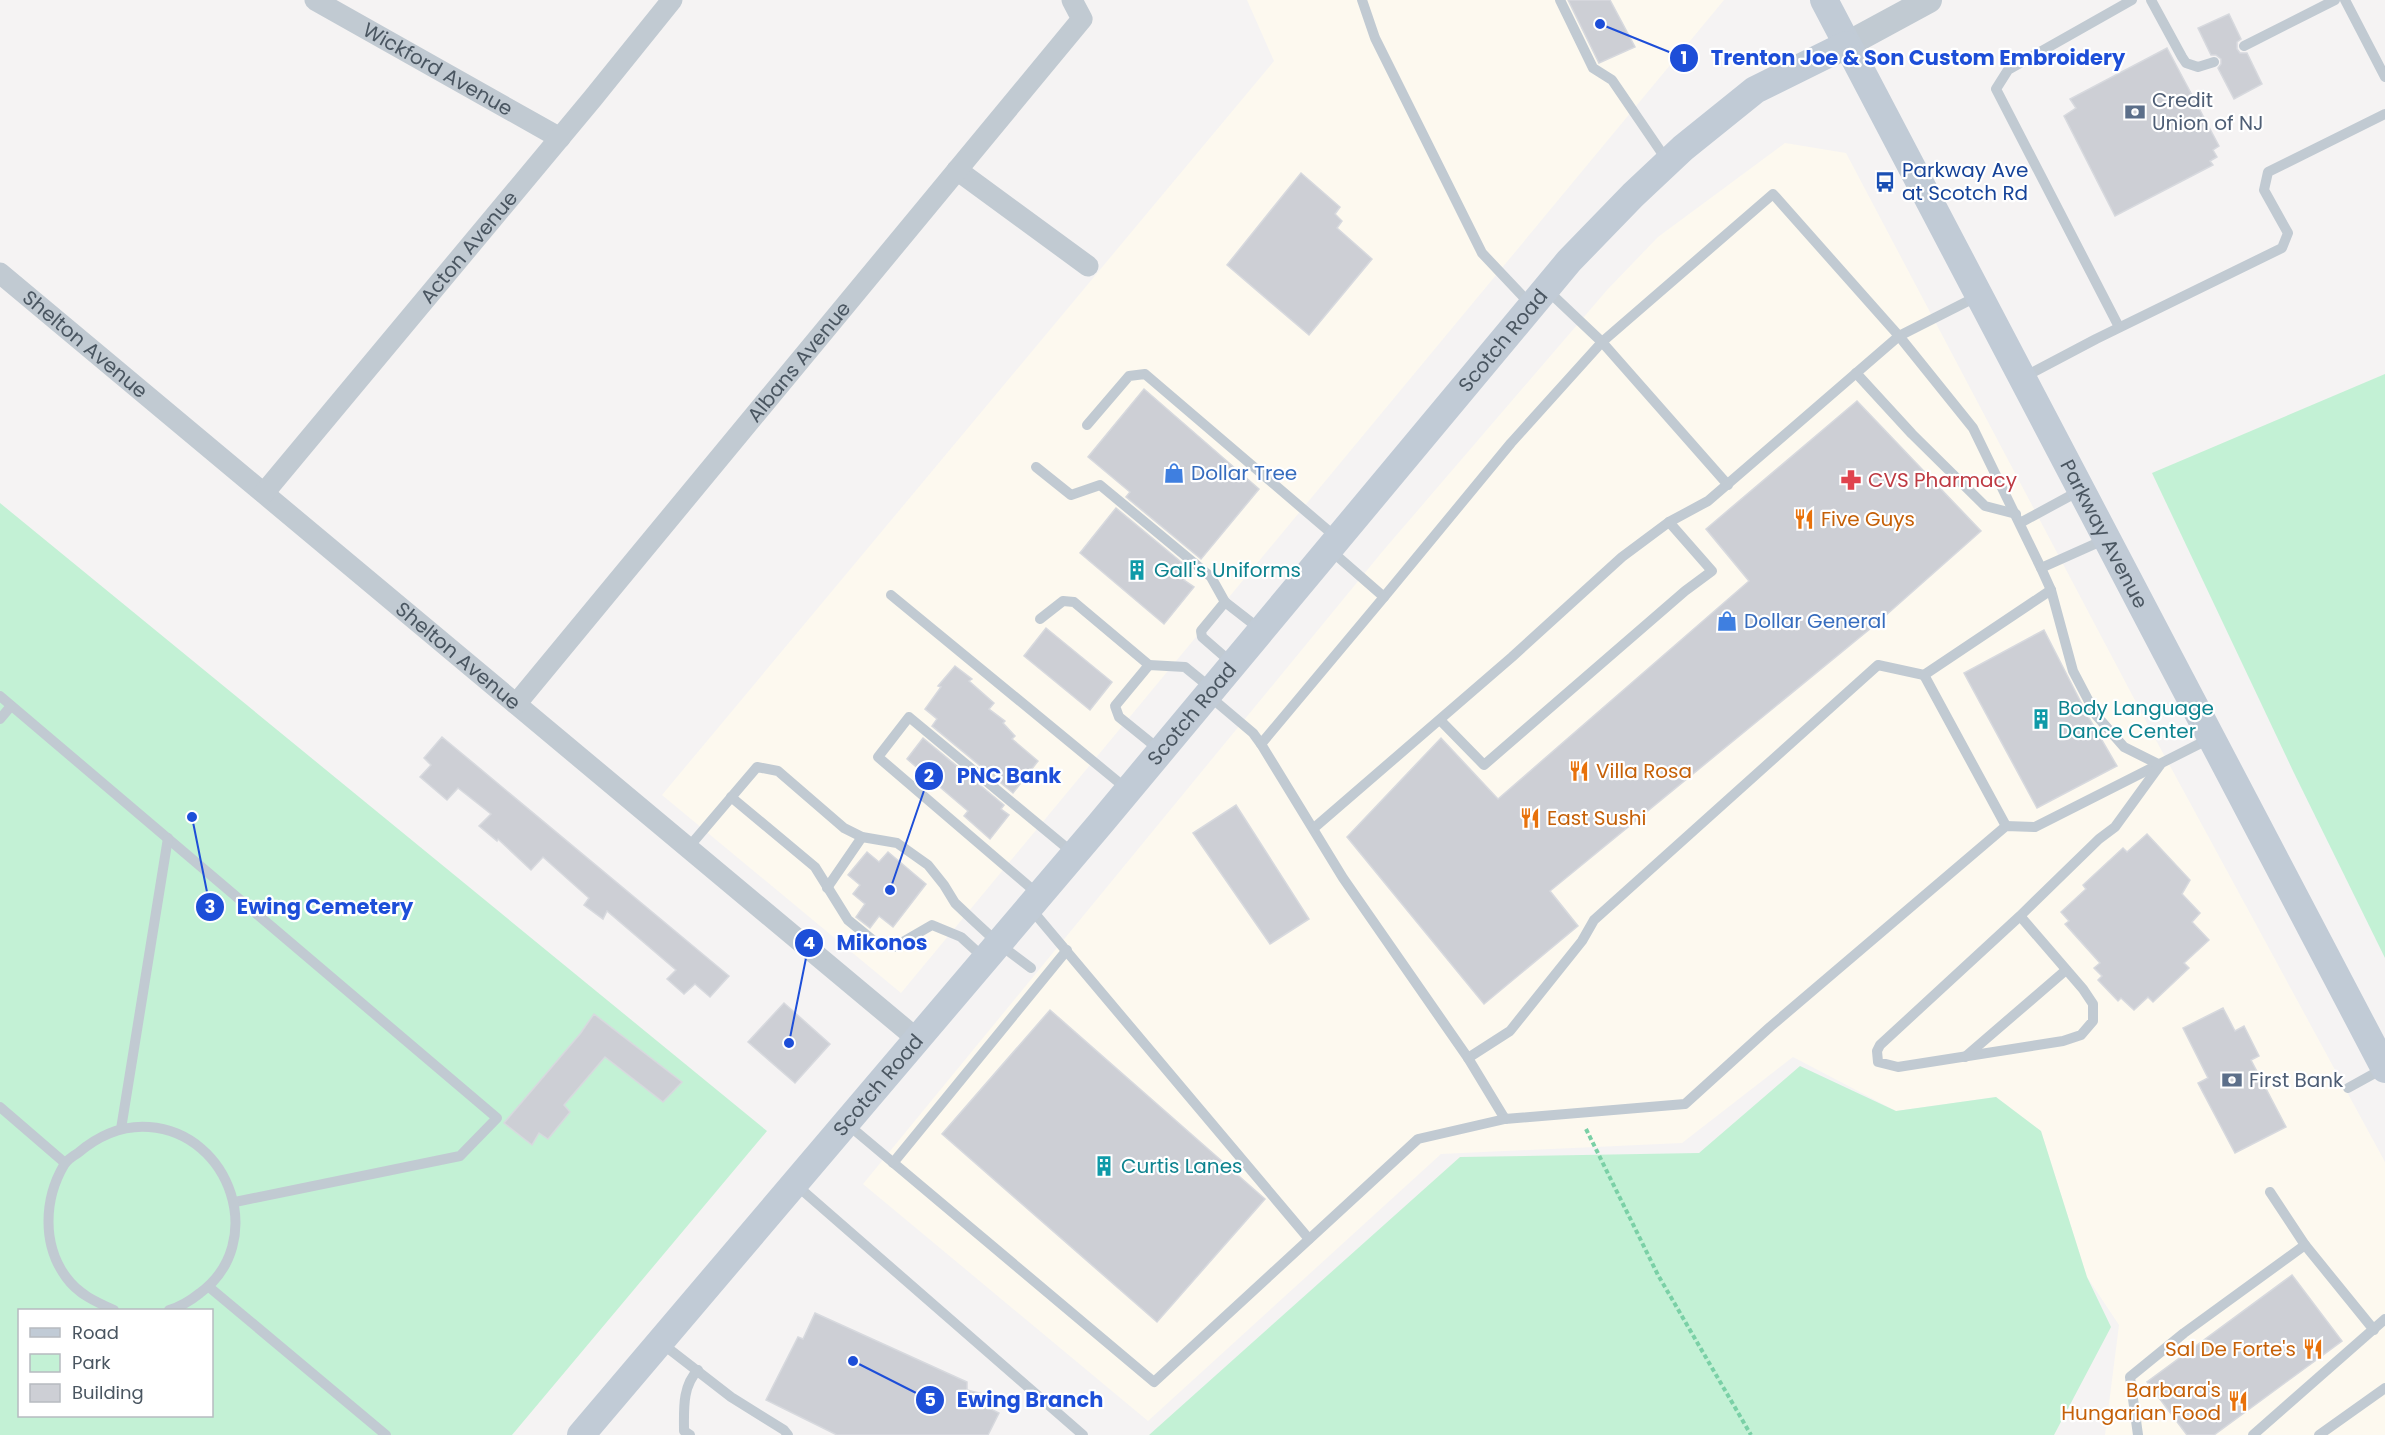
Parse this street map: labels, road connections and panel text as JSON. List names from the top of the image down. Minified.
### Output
{"streets":{"main road":["Scotch Road","Parkway Avenue"],"street":["Wickford Avenue","Acton Avenue","Shelton Avenue","Albans Avenue"]},"crossings":[["Wickford Avenue","Acton Avenue"],["Acton Avenue","Shelton Avenue"],["Scotch Road","Shelton Avenue"],["Scotch Road","Parkway Avenue"],["Shelton Avenue","Albans Avenue"]],"places":{"other":["Trenton Joe & Son Custom Embroidery","Ewing Cemetery","PNC Bank","Mikonos","Ewing Branch"],"bank":["Credit Union of NJ","First Bank"],"bus stop":["Parkway Ave at Scotch Rd"],"shop":["Dollar Tree","Dollar General"],"pharmacy":["CVS Pharmacy"],"restaurant":["Five Guys","Villa Rosa","East Sushi","Sal De Forte's","Barbara's Hungarian Food"],"building":["Gall's Uniforms","Body Language Dance Center","Curtis Lanes"]},"legend":["Road","Park","Building"]}
